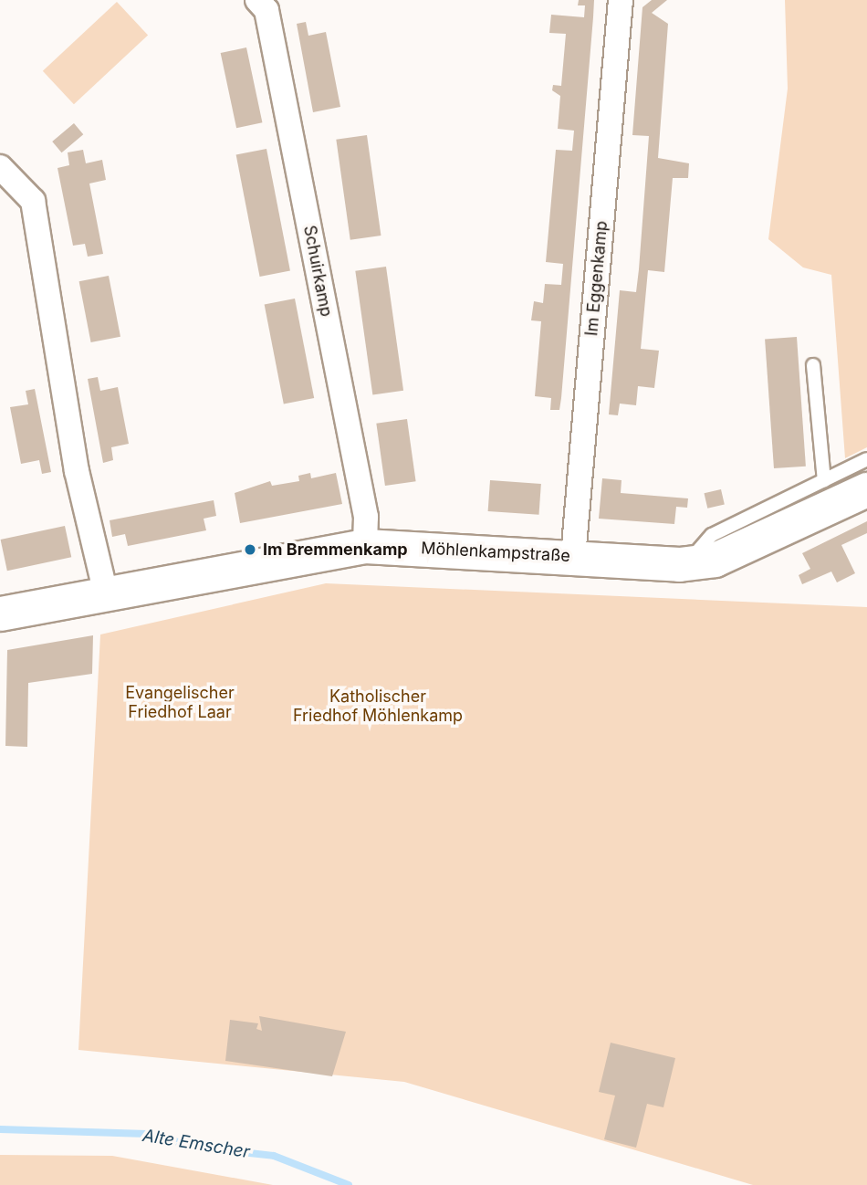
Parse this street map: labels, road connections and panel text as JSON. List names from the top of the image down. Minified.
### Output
{"streets":{"street":["Schuirkamp","Im Eggenkamp","Möhlenkampstraße"]},"crossings":[["Schuirkamp","Möhlenkampstraße"],["Im Eggenkamp","Möhlenkampstraße"]],"water":["Alte Emscher"],"parks":["Evangelischer Friedhof Laar","Katholischer Friedhof Möhlenkamp"],"places":["Im Bremmenkamp"]}
